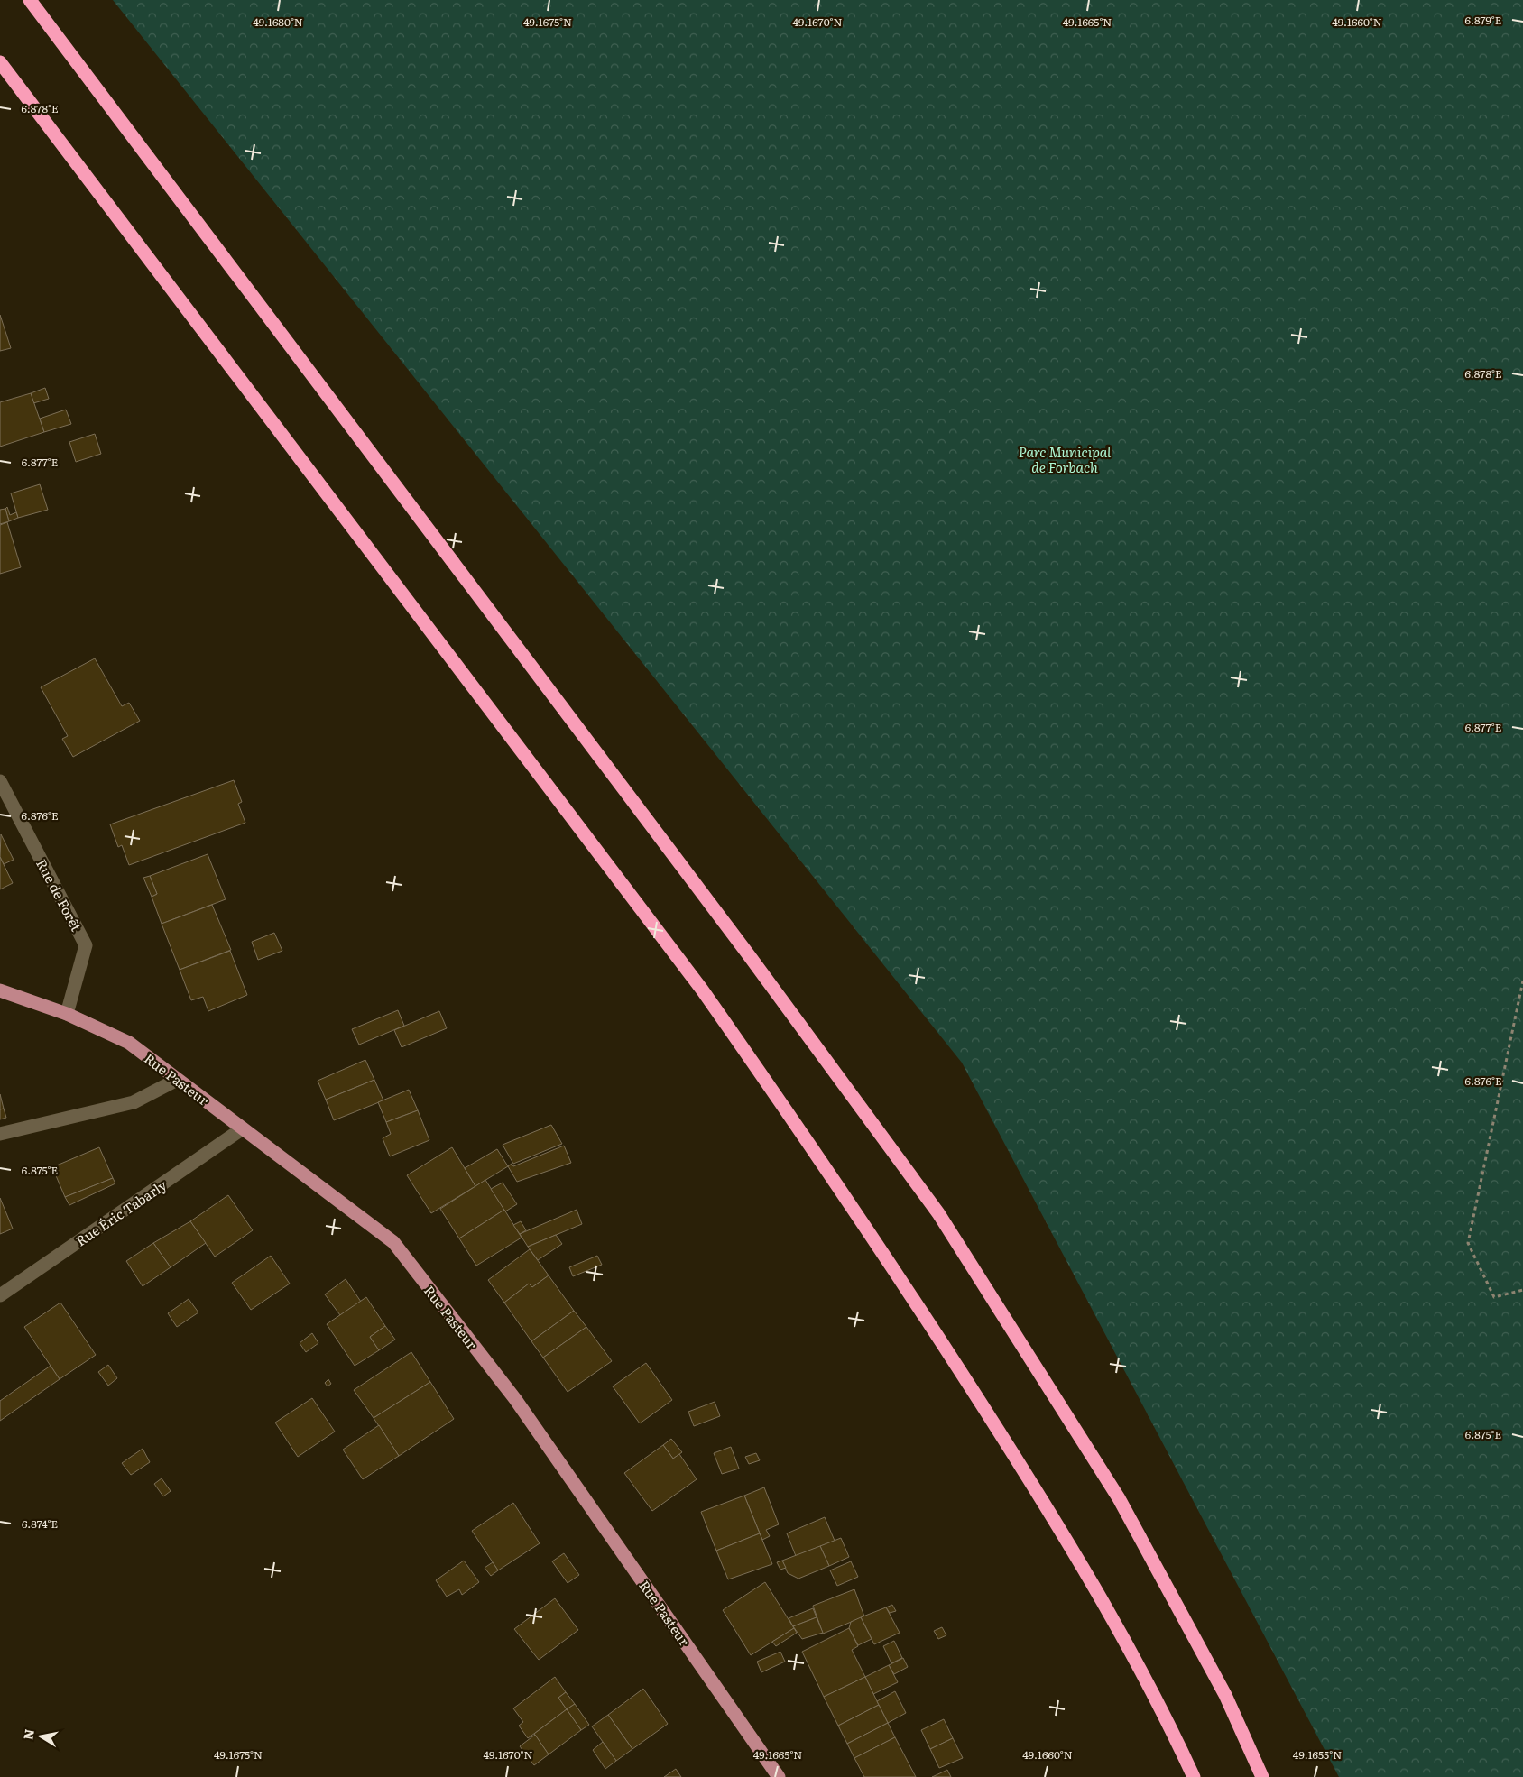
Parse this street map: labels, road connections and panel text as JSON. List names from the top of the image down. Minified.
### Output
{"streets":{"main road":["Rue Pasteur"],"street":["Rue de Forêt","Rue Éric Tabarly"]},"crossings":[["Rue de Forêt","Rue Pasteur"],["Rue Pasteur","Rue Éric Tabarly"]],"parks":["Parc Municipal de Forbach"],"north":"left","coordinates":["6.879°E","49.1680°N","49.1675°N","49.1670°N","49.1665°N","49.1660°N","6.878°E","6.877°E","6.876°E","6.875°E","6.874°E","49.1655°N"]}
